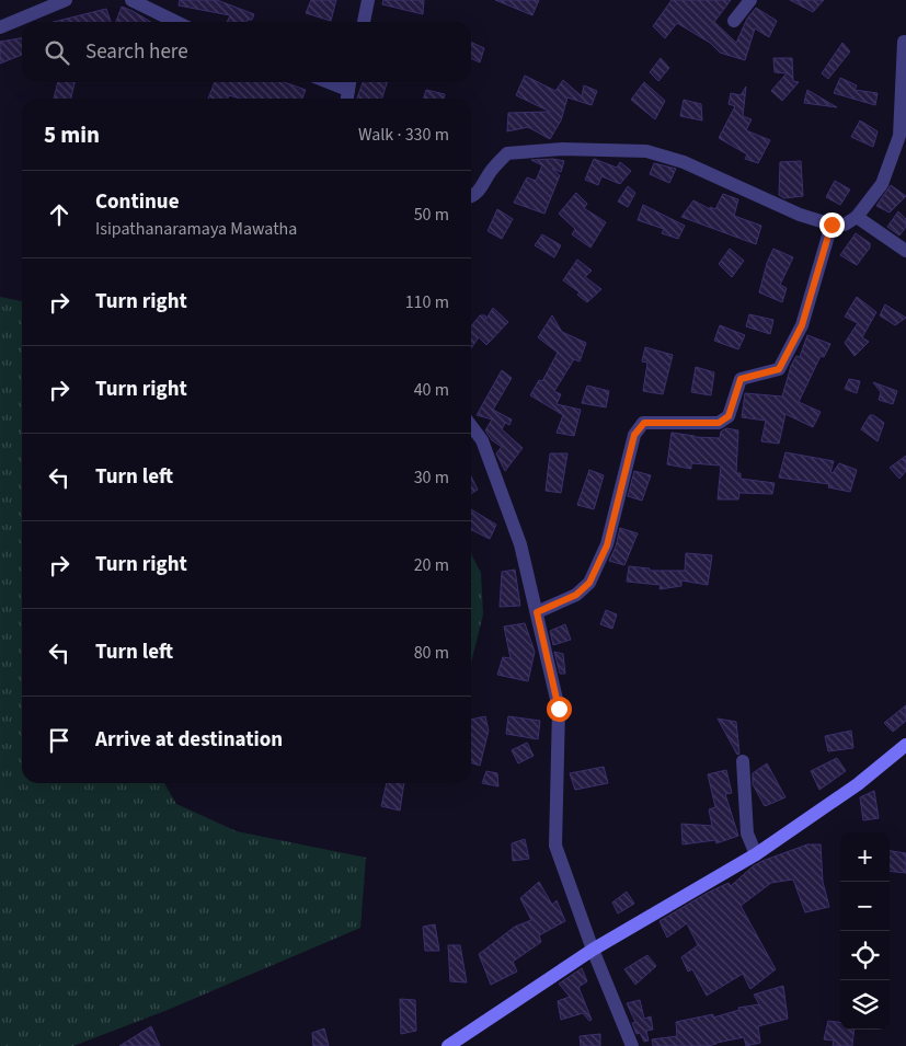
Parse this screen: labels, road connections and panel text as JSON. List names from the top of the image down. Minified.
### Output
{"page":{"search":"Search here","heading":["5 min","Walk · 330 m"],"list":[["Continue","Isipathanaramaya Mawatha","50 m"],["Turn right","110 m"],["Turn right","40 m"],["Turn left","30 m"],["Turn right","20 m"],["Turn left","80 m"],"Arrive at destination"],"map_buttons":["+","−"]}}
